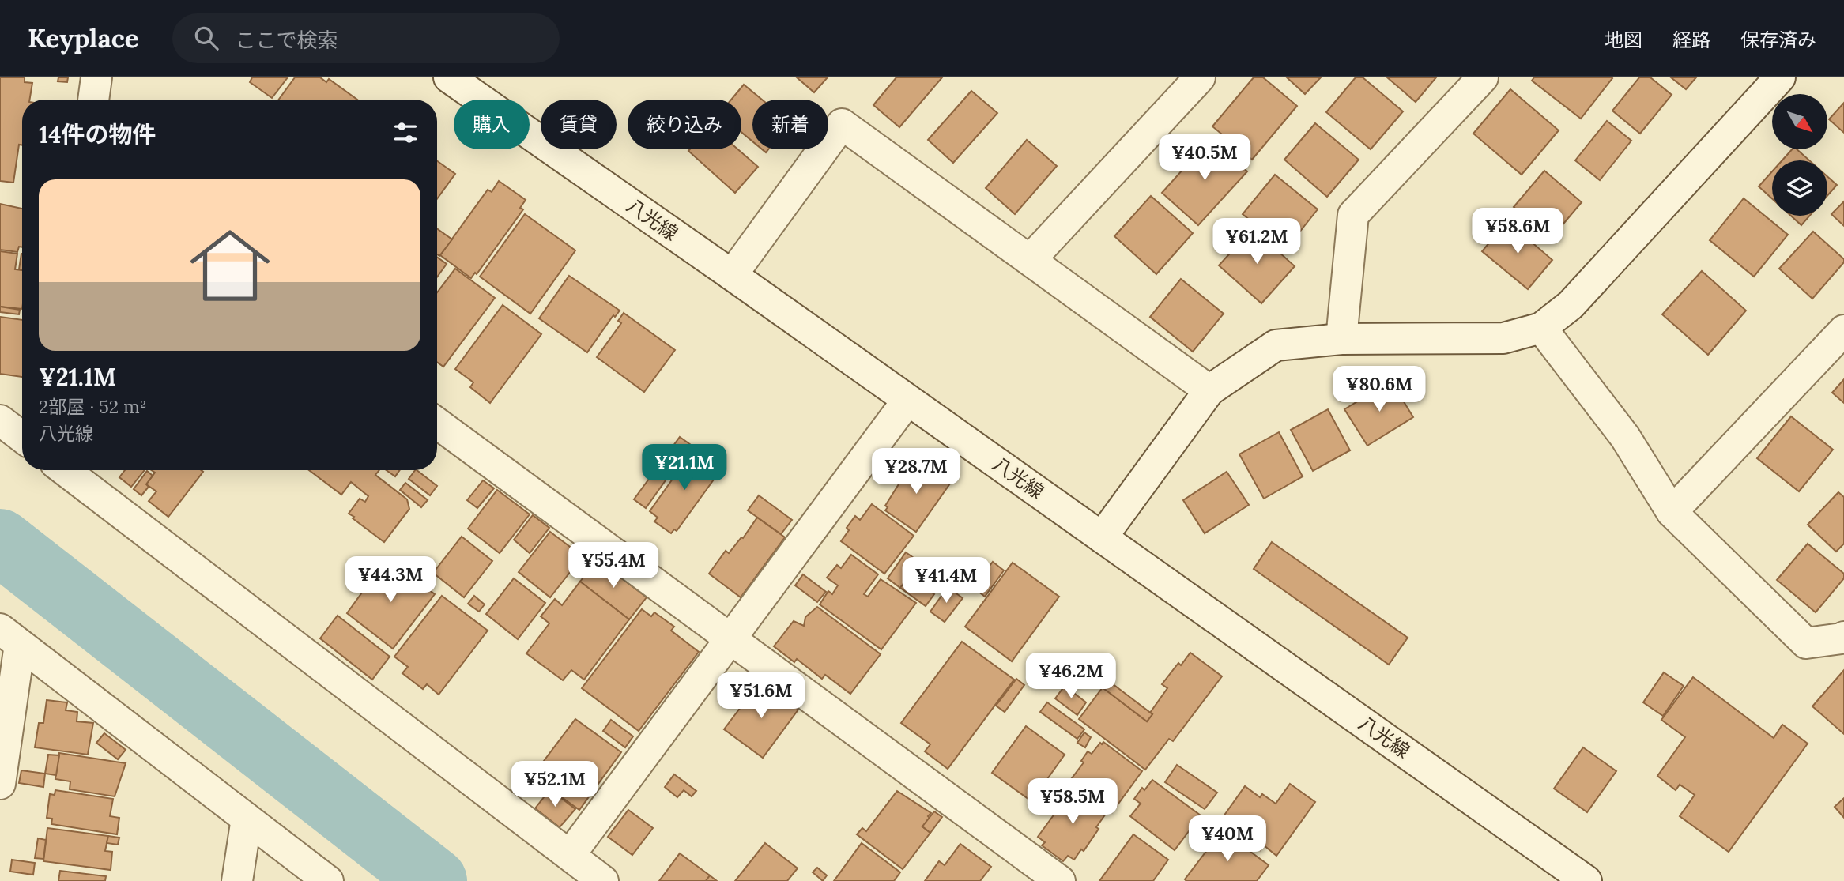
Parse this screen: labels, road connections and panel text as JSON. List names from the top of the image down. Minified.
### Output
{"streets":{"street":["八光線"]},"north":"bottom right","page":{"header":"Keyplace","search":"ここで検索","nav":["地図","経路","保存済み"],"chip":["購入","賃貸","絞り込み","新着"],"heading":"14件の物件","price":["¥40.5M","¥58.6M","¥61.2M","¥80.6M","¥21.1M","¥28.7M","¥55.4M","¥44.3M","¥41.4M","¥46.2M","¥51.6M","¥52.1M","¥58.5M","¥40M"],"list":[{"name":"¥21.1M","note":"2部屋 · 52 m² · 八光線"}]}}
